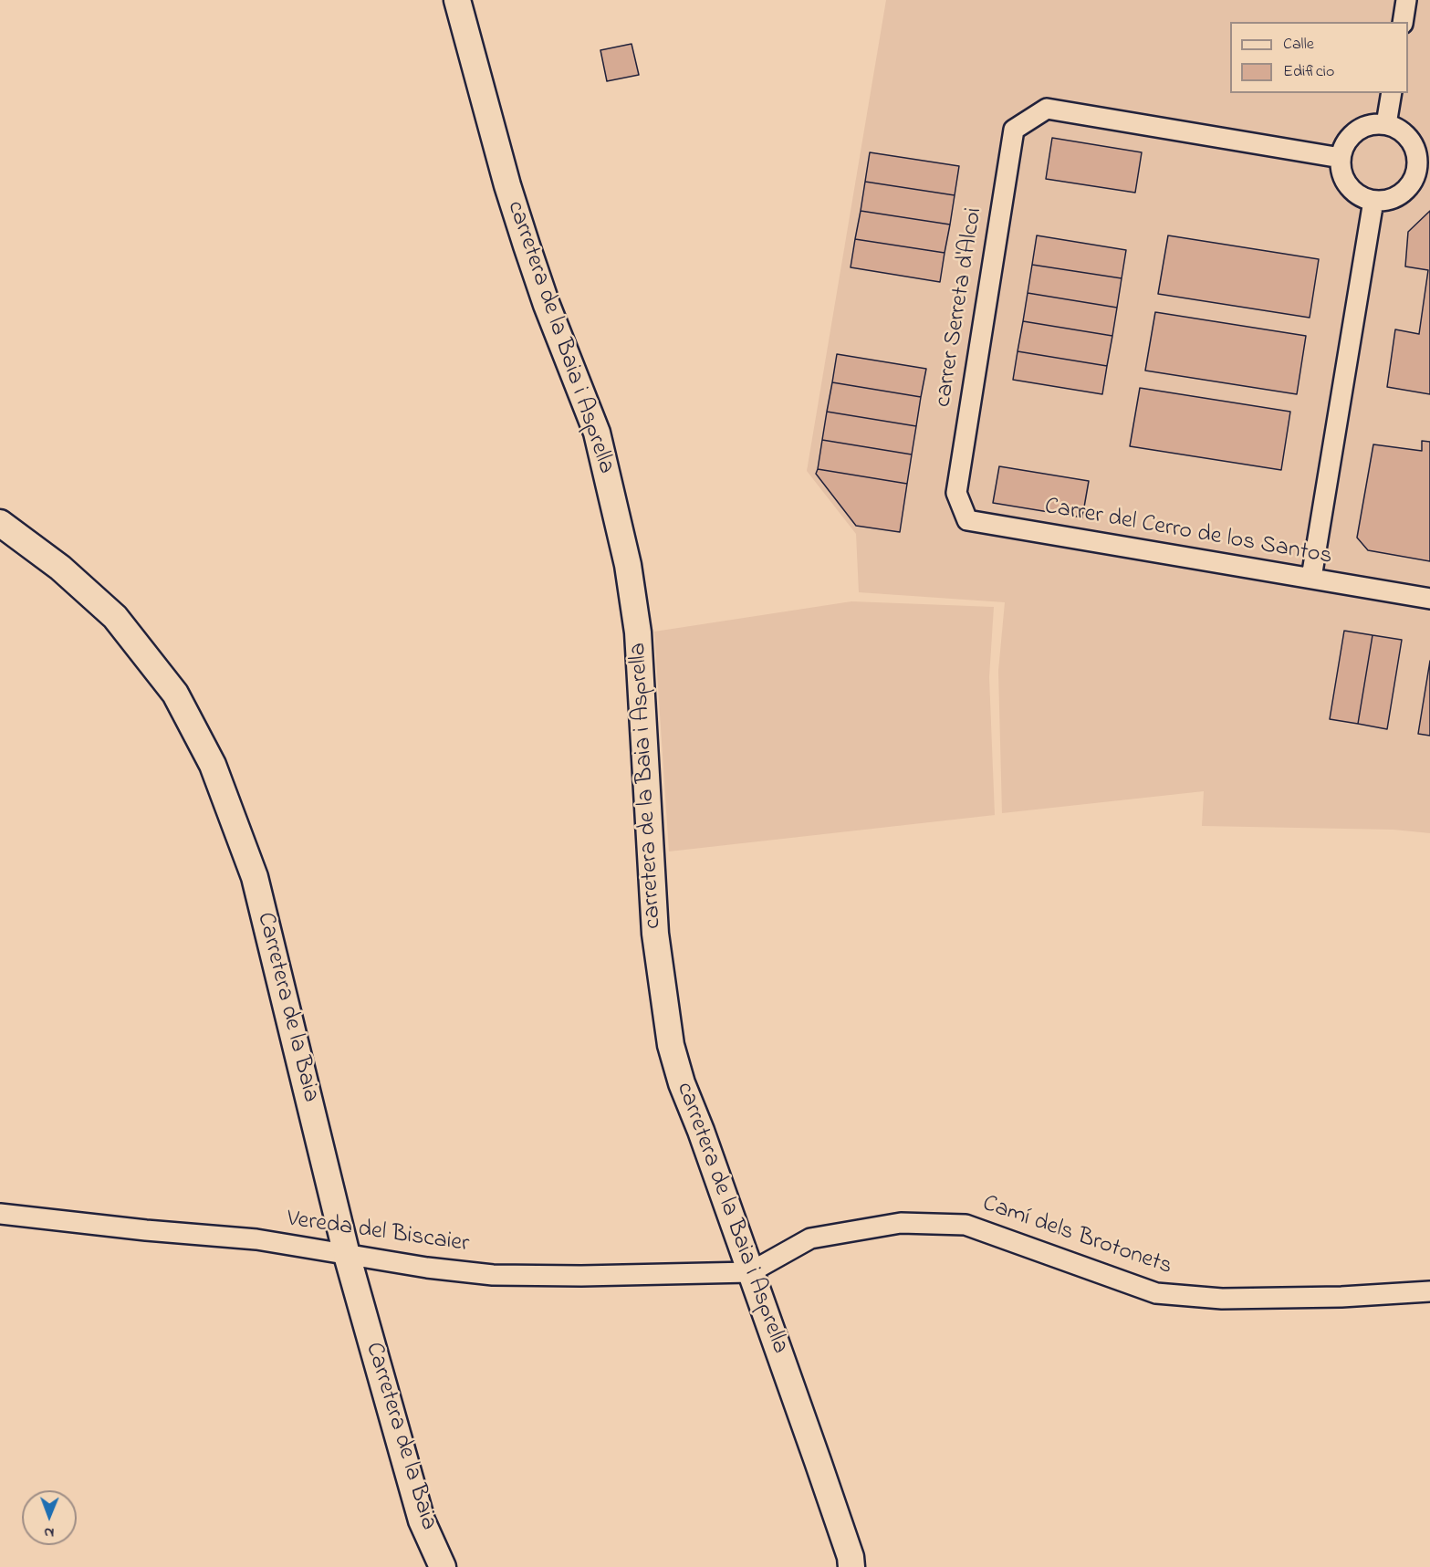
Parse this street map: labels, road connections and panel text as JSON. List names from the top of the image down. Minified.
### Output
{"streets":{"main road":["carretera de la Baia i Asprella","Carretera de la Baia"],"street":["carrer Serreta d'Alcoi","Carrer del Cerro de los Santos","Vereda del Biscaier","Camí dels Brotonets"]},"crossings":[["carrer Serreta d'Alcoi","Carrer del Cerro de los Santos"],["carretera de la Baia i Asprella","Vereda del Biscaier"],["carretera de la Baia i Asprella","Camí dels Brotonets"],["Carretera de la Baia","Vereda del Biscaier"],["Vereda del Biscaier","Camí dels Brotonets"]],"legend":["Calle","Edificio"],"north":"bottom"}
